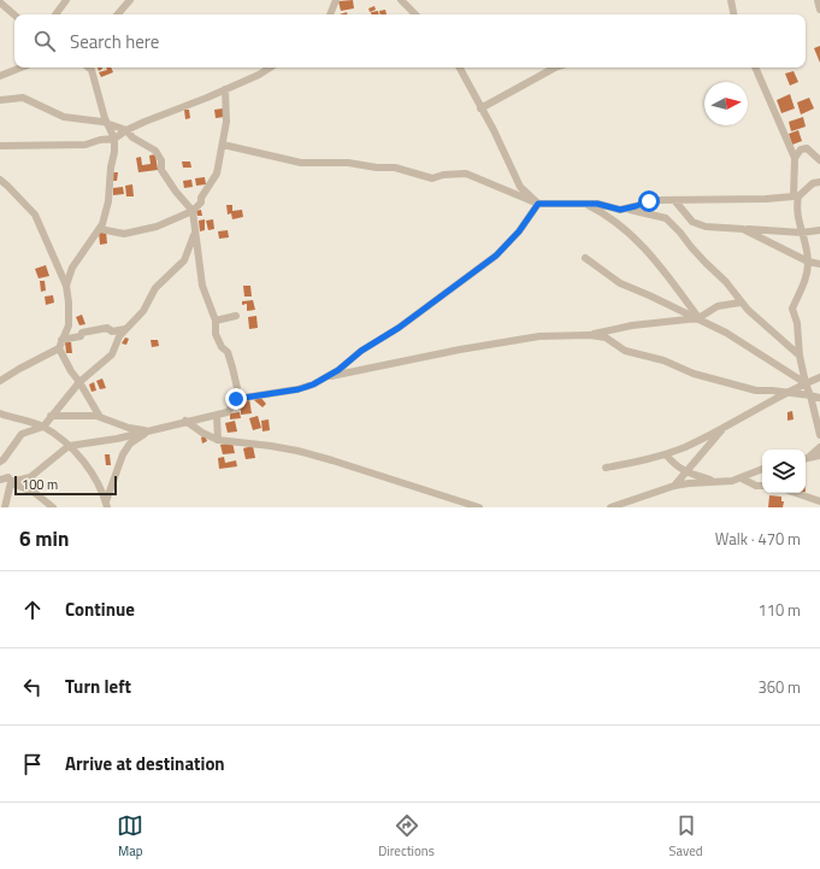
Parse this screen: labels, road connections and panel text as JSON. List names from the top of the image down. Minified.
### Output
{"scale_bar":"100 m","north":"right","page":{"search":"Search here","scale":"100 m","heading":["6 min","Walk · 470 m"],"list":[["Continue","110 m"],["Turn left","360 m"],"Arrive at destination"],"nav":["Map","Directions","Saved"]}}
